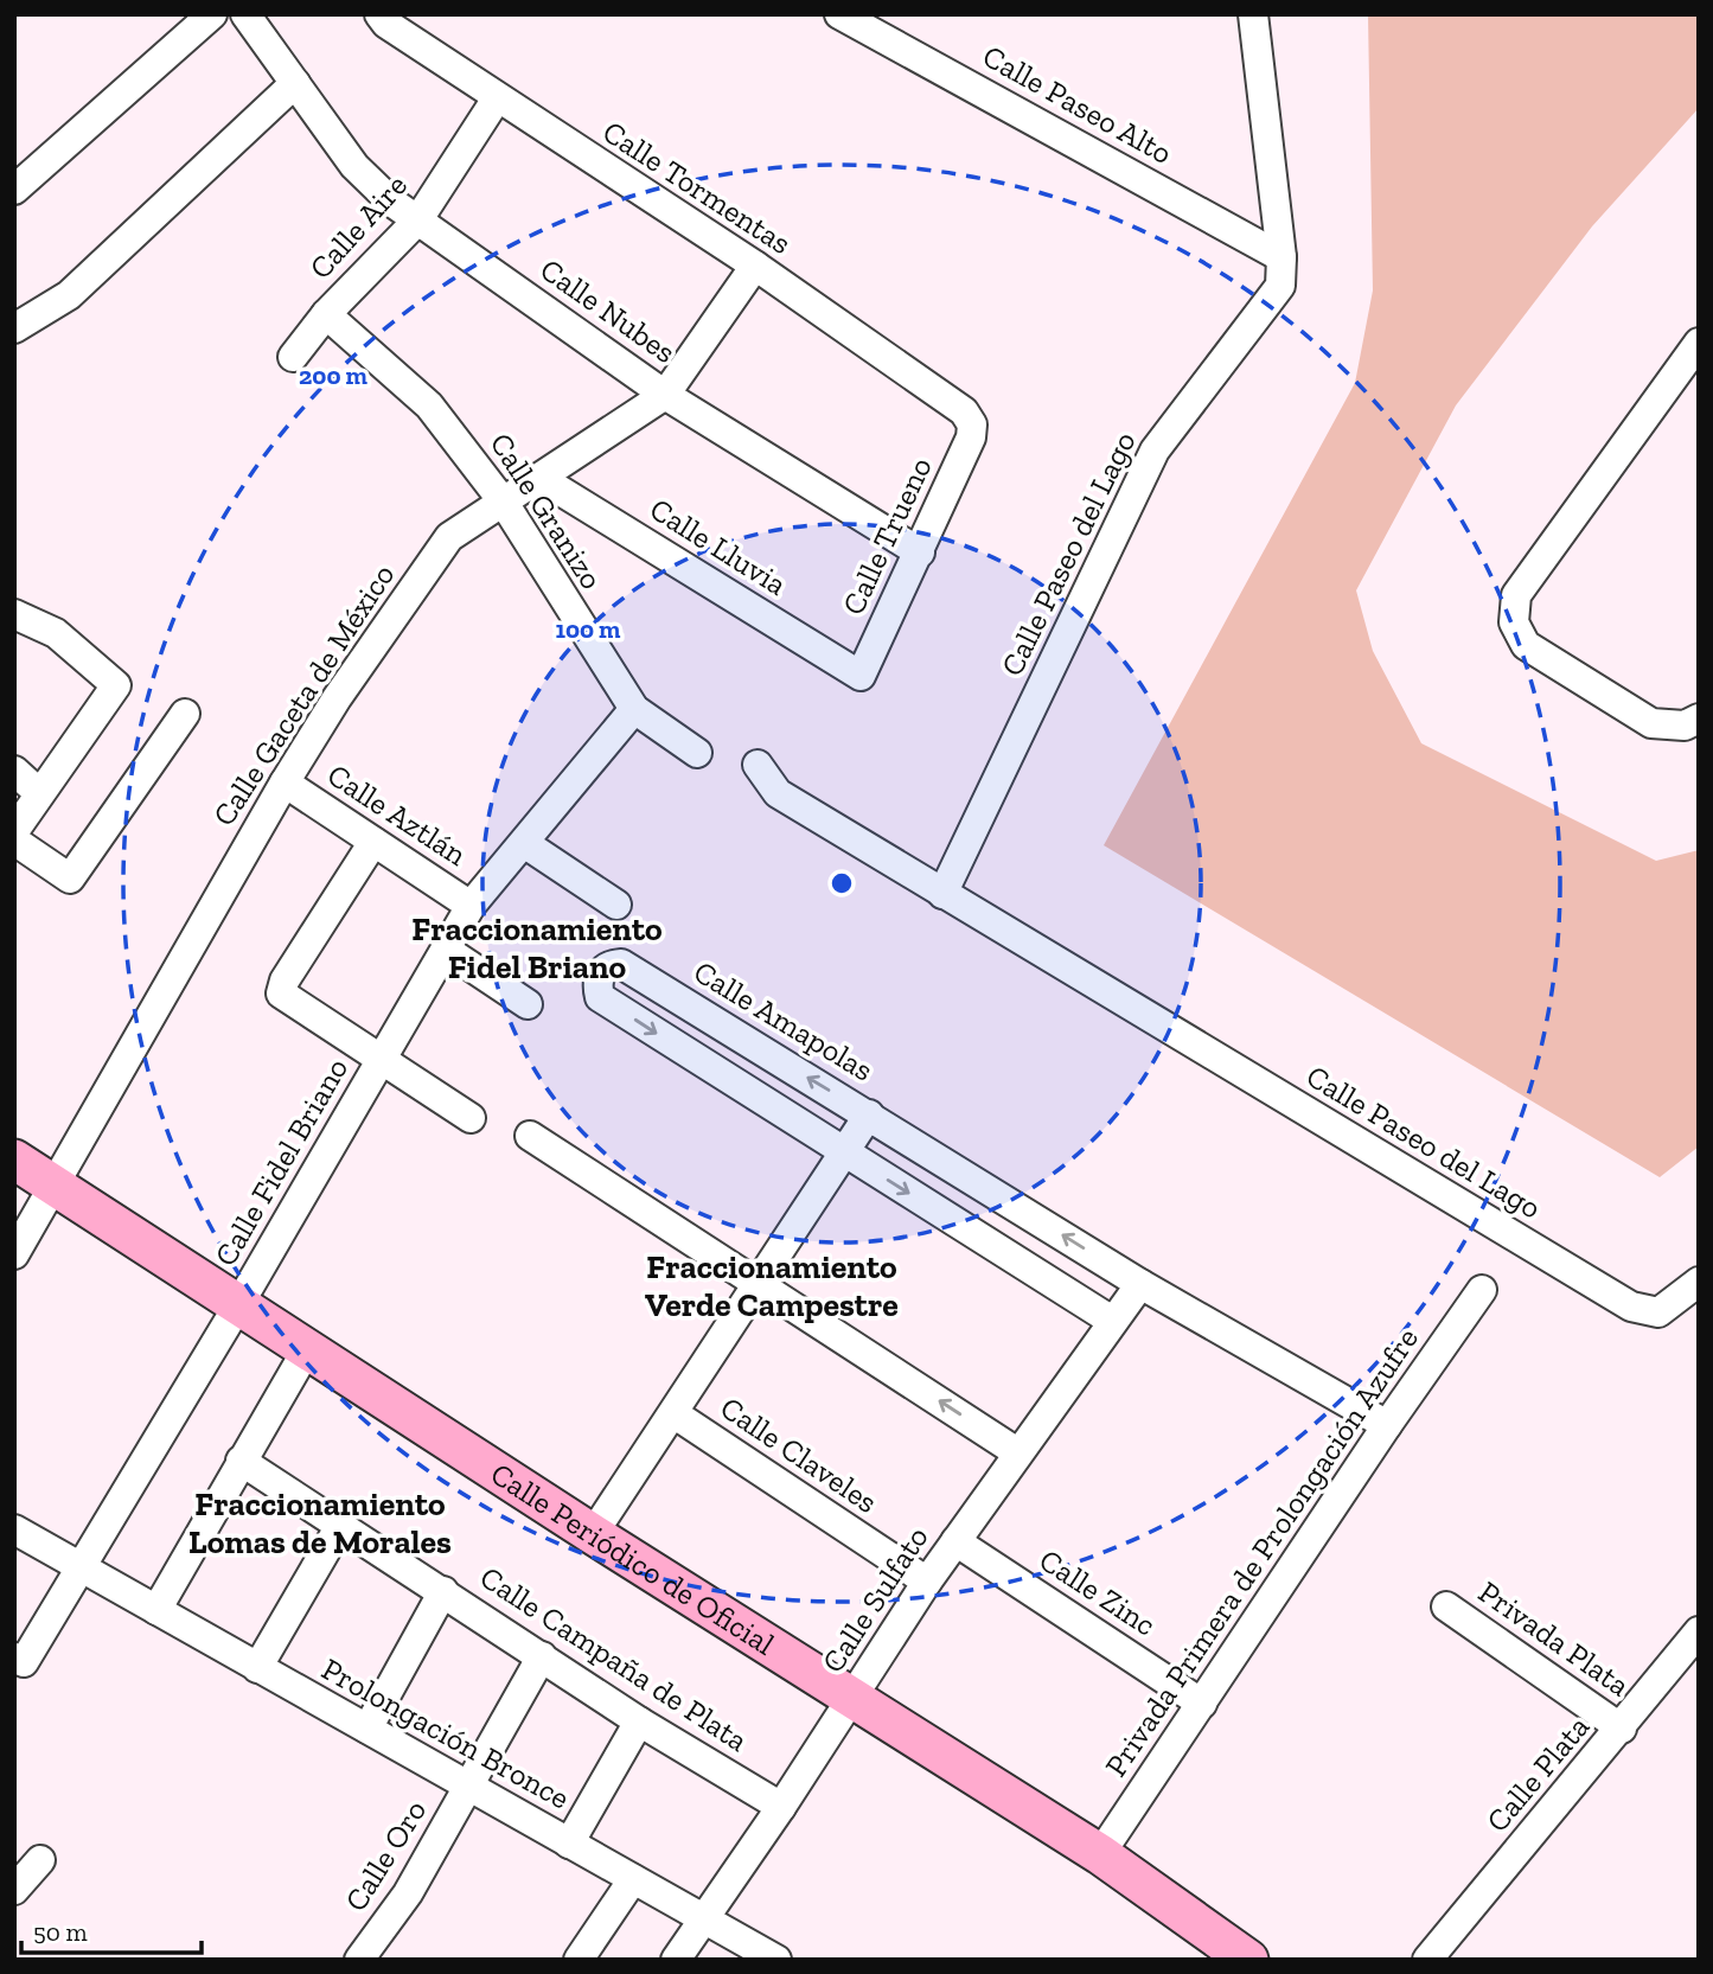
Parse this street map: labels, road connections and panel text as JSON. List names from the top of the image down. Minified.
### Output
{"streets":{"main road":["Calle Periódico de Oficial"],"street":["Calle Paseo Alto","Calle Tormentas","Calle Aire","Calle Nubes","Calle Granizo","Calle Trueno","Calle Lluvia","Calle Paseo del Lago","Calle Gaceta de México","Calle Aztlán","Calle Amapolas","Calle Fidel Briano","Calle Claveles","Privada Primera de Prolongación Azufre","Calle Zinc","Calle Sulfato","Privada Plata","Calle Campaña de Plata","Prolongación Bronce","Calle Plata","Calle Oro"]},"crossings":[["Calle Paseo Alto","Calle Paseo del Lago"],["Calle Tormentas","Calle Aire"],["Calle Tormentas","Calle Trueno"],["Calle Tormentas","Calle Gaceta de México"],["Calle Aire","Calle Nubes"],["Calle Aire","Calle Granizo"],["Calle Nubes","Calle Trueno"],["Calle Nubes","Calle Gaceta de México"],["Calle Granizo","Calle Gaceta de México"],["Calle Granizo","Calle Fidel Briano"],["Calle Trueno","Calle Lluvia"],["Calle Lluvia","Calle Gaceta de México"],["Calle Gaceta de México","Calle Aztlán"],["Calle Gaceta de México","Calle Periódico de Oficial"],["Calle Aztlán","Calle Fidel Briano"],["Calle Amapolas","Privada Primera de Prolongación Azufre"],["Calle Amapolas","Calle Sulfato"],["Calle Fidel Briano","Calle Periódico de Oficial"],["Calle Fidel Briano","Prolongación Bronce"],["Calle Claveles","Calle Sulfato"],["Privada Primera de Prolongación Azufre","Calle Periódico de Oficial"],["Privada Primera de Prolongación Azufre","Calle Zinc"],["Calle Periódico de Oficial","Calle Sulfato"],["Calle Zinc","Calle Sulfato"],["Calle Sulfato","Calle Campaña de Plata"],["Calle Sulfato","Prolongación Bronce"],["Privada Plata","Calle Plata"],["Calle Campaña de Plata","Calle Oro"],["Prolongación Bronce","Calle Oro"]],"districts":["Fraccionamiento Fidel Briano","Fraccionamiento Verde Campestre","Fraccionamiento Lomas de Morales"],"scale_bar":"50 m","rings":["200 m","100 m"]}
